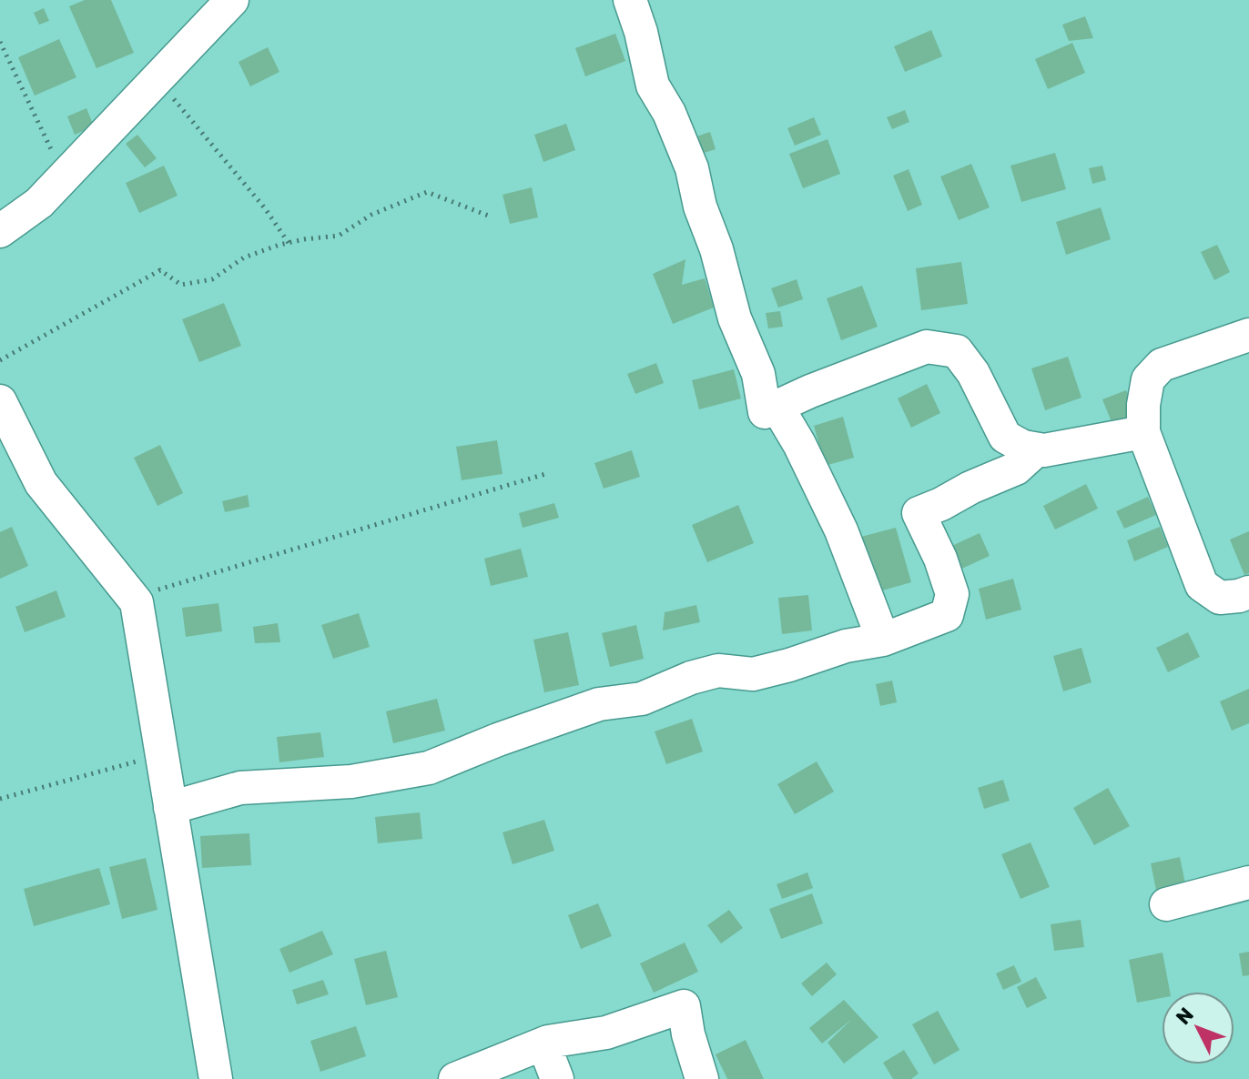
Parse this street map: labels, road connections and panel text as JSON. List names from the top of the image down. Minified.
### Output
{"north":"top left"}
